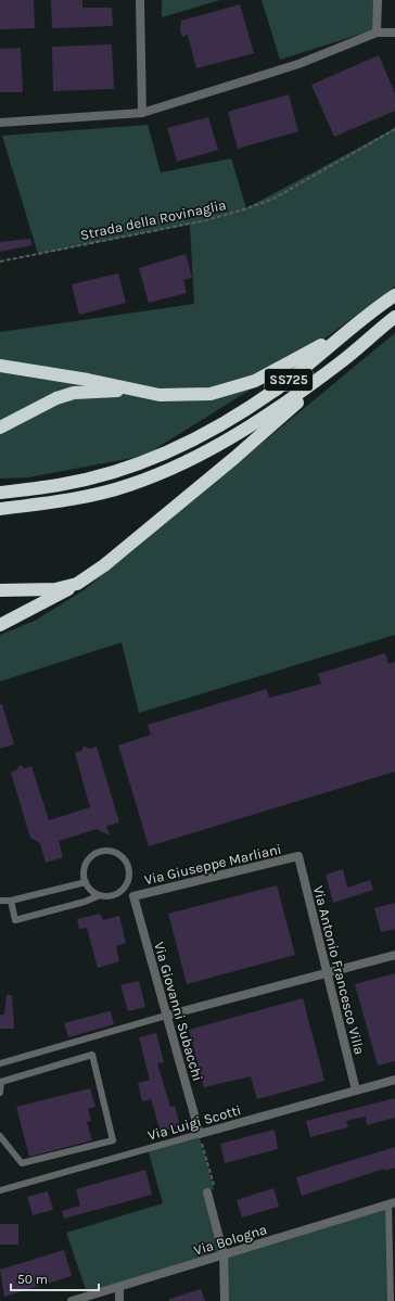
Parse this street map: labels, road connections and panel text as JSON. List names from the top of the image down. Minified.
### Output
{"streets":{"highway":["SS725"],"street":["Via Giuseppe Marliani","Via Antonio Francesco Villa","Via Giovanni Subacchi","Via Luigi Scotti","Via Bologna"],"path":["Strada della Rovinaglia"]},"crossings":[["Via Giuseppe Marliani","Via Antonio Francesco Villa"],["Via Giuseppe Marliani","Via Giovanni Subacchi"],["Via Antonio Francesco Villa","Via Luigi Scotti"],["Via Giovanni Subacchi","Via Luigi Scotti"]],"scale_bar":"50 m"}
